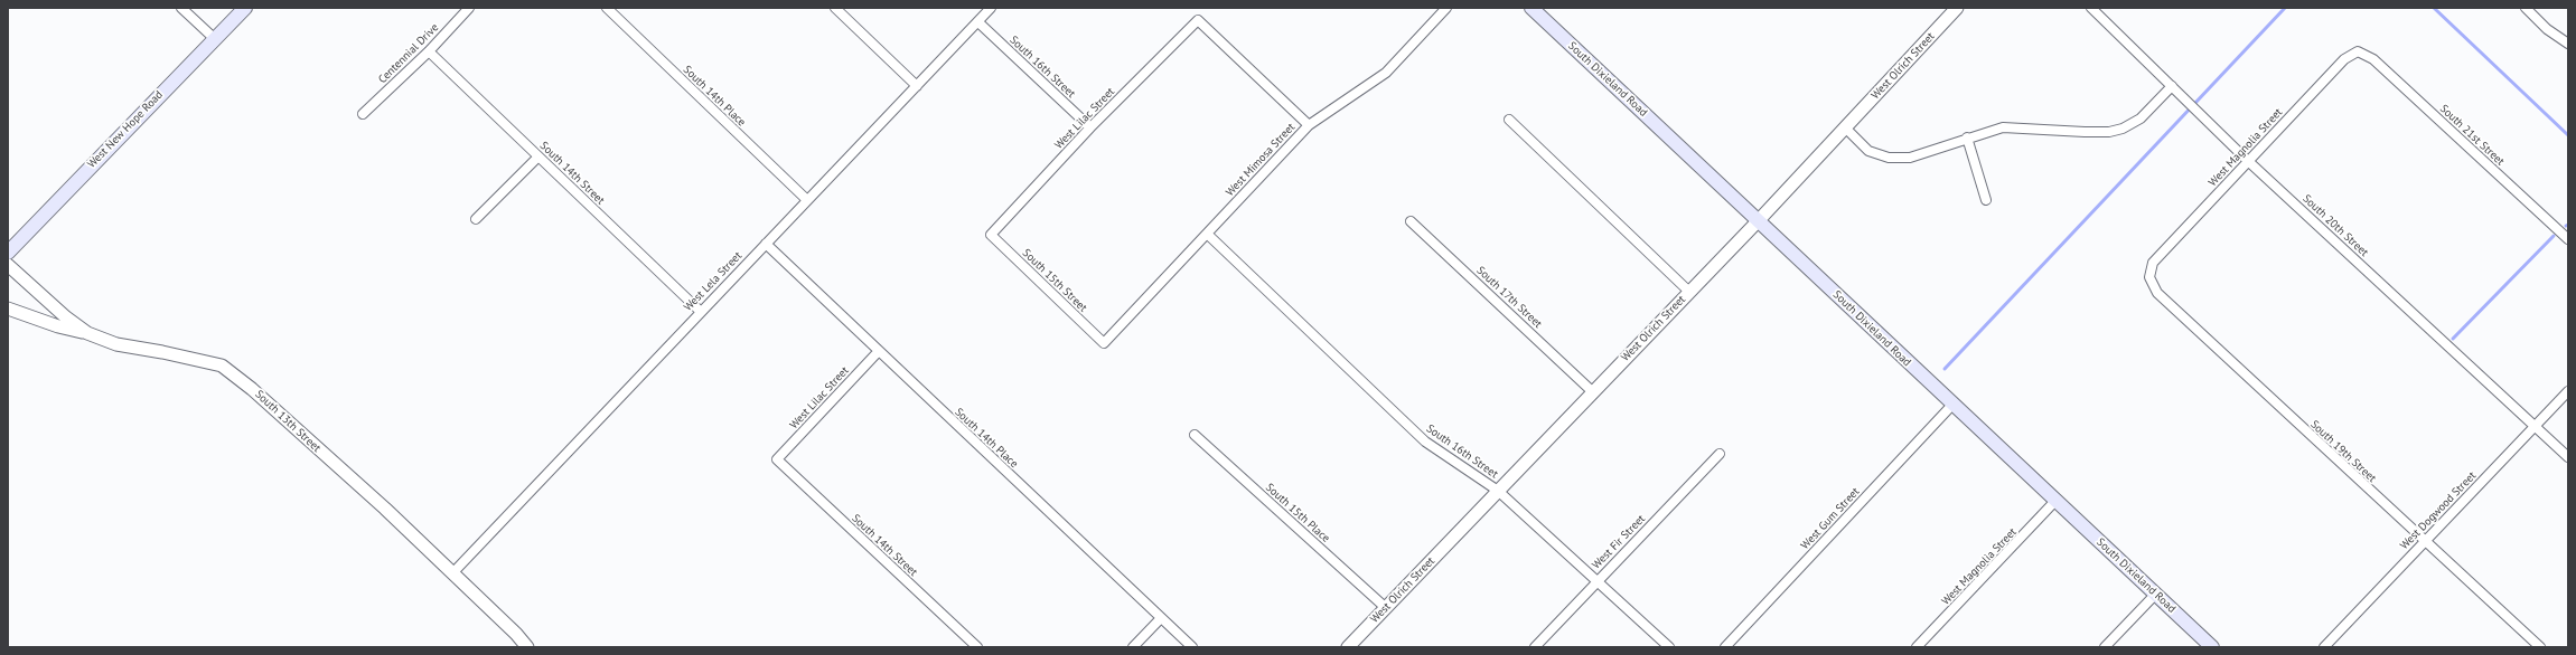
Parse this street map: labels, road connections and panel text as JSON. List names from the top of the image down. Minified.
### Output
{"streets":{"main road":["South Dixieland Road","West New Hope Road"],"street":["Centennial Drive","West Olrich Street","South 16th Street","South 14th Place","West Lilac Street","South 21st Street","West Magnolia Street","West Mimosa Street","South 14th Street","South 20th Street","South 15th Street","West Lela Street","South 17th Street","South 13th Street","South 19th Street","West Dogwood Street","South 15th Place","West Gum Street","West Fir Street"]},"crossings":[["Centennial Drive","South 14th Street"],["West Olrich Street","South 16th Street"],["West Olrich Street","South Dixieland Road"],["West Olrich Street","South 17th Street"],["West Olrich Street","South 15th Place"],["South 16th Street","West Lilac Street"],["South 16th Street","West Mimosa Street"],["South 16th Street","West Lela Street"],["South 16th Street","West Fir Street"],["South Dixieland Road","West Magnolia Street"],["South Dixieland Road","West Gum Street"],["South 14th Place","West Lilac Street"],["South 14th Place","West Lela Street"],["West Lilac Street","West Mimosa Street"],["West Lilac Street","South 14th Street"],["West Lilac Street","South 15th Street"],["South 21st Street","West Magnolia Street"],["West Magnolia Street","South 20th Street"],["West Magnolia Street","South 19th Street"],["West Mimosa Street","South 15th Street"],["South 14th Street","West Lela Street"],["South 20th Street","West Dogwood Street"],["West Lela Street","South 13th Street"],["South 19th Street","West Dogwood Street"]]}
